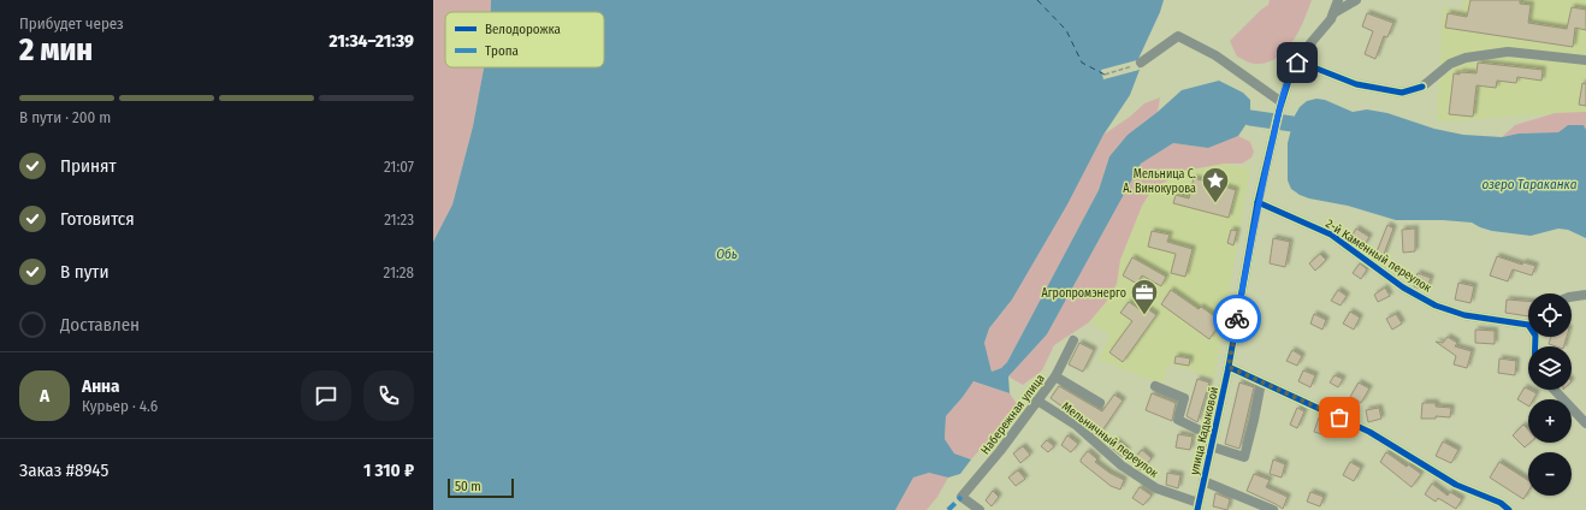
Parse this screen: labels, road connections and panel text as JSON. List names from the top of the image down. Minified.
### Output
{"streets":{"street":["2-й Каменный переулок","Набережная улица","улица Кадыковой","Мельничный переулок"]},"crossings":[["2-й Каменный переулок","улица Кадыковой"],["Набережная улица","Мельничный переулок"],["улица Кадыковой","Мельничный переулок"]],"water":["озеро Тараканка","Обь"],"places":{"place":["Мельница С. А. Винокурова"],"office":["Агропромэнерго"]},"legend":["Велодорожка","Тропа"],"scale_bar":"50 m","page":{"heading":["2 мин","Прибудет через","21:34–21:39"],"panel":["Анна","Курьер · 4.6","Заказ #8945","1 310 ₽"],"bar":"В пути · 200 m","list":[["Принят","21:07"],["Готовится","21:23"],["В пути","21:28"],"Доставлен"],"map_buttons":["+","−"],"round":"А","scale":"50 m"}}
